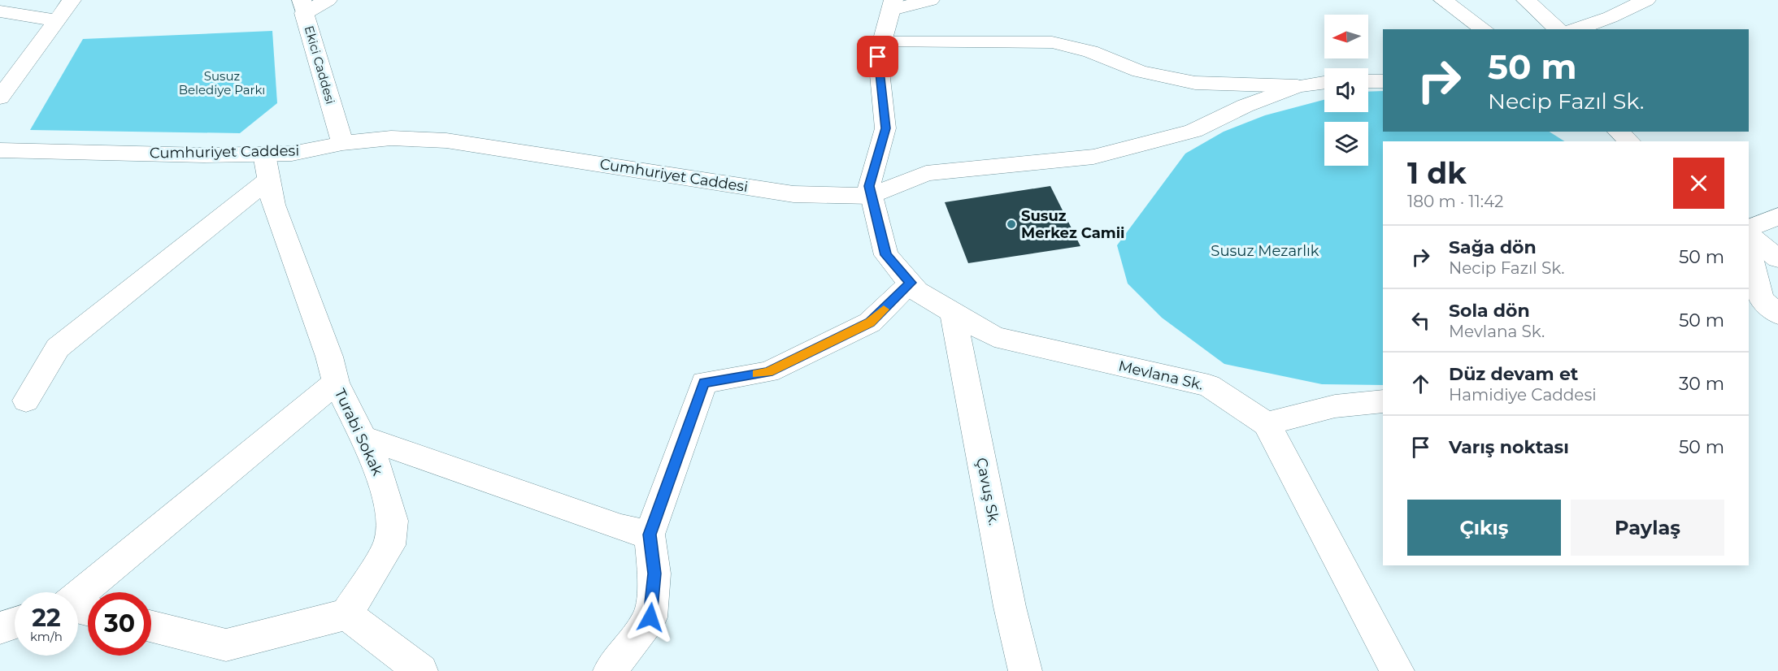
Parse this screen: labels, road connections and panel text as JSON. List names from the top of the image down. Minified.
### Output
{"streets":{"street":["Ekici Caddesi","Cumhuriyet Caddesi","Mevlana Sk.","Turabi Sokak","Çavuş Sk."]},"crossings":[["Ekici Caddesi","Cumhuriyet Caddesi"],["Cumhuriyet Caddesi","Mevlana Sk."],["Cumhuriyet Caddesi","Turabi Sokak"],["Mevlana Sk.","Çavuş Sk."]],"parks":["Susuz Belediye Parkı","Susuz Mezarlık"],"places":["Susuz Merkez Camii"],"north":"left","page":{"turn":["50 m","Necip Fazıl Sk."],"heading":["1 dk","180 m · 11:42"],"list":[{"name":"Sağa dön","note":"Necip Fazıl Sk.","value":"50 m"},{"name":"Sola dön","note":"Mevlana Sk.","value":"50 m"},{"name":"Düz devam et","note":"Hamidiye Caddesi","value":"30 m"},{"name":"Varış noktası","value":"50 m"}],"buttons":["Çıkış","Paylaş"],"speed":"22 km/h","limit":"30"}}
